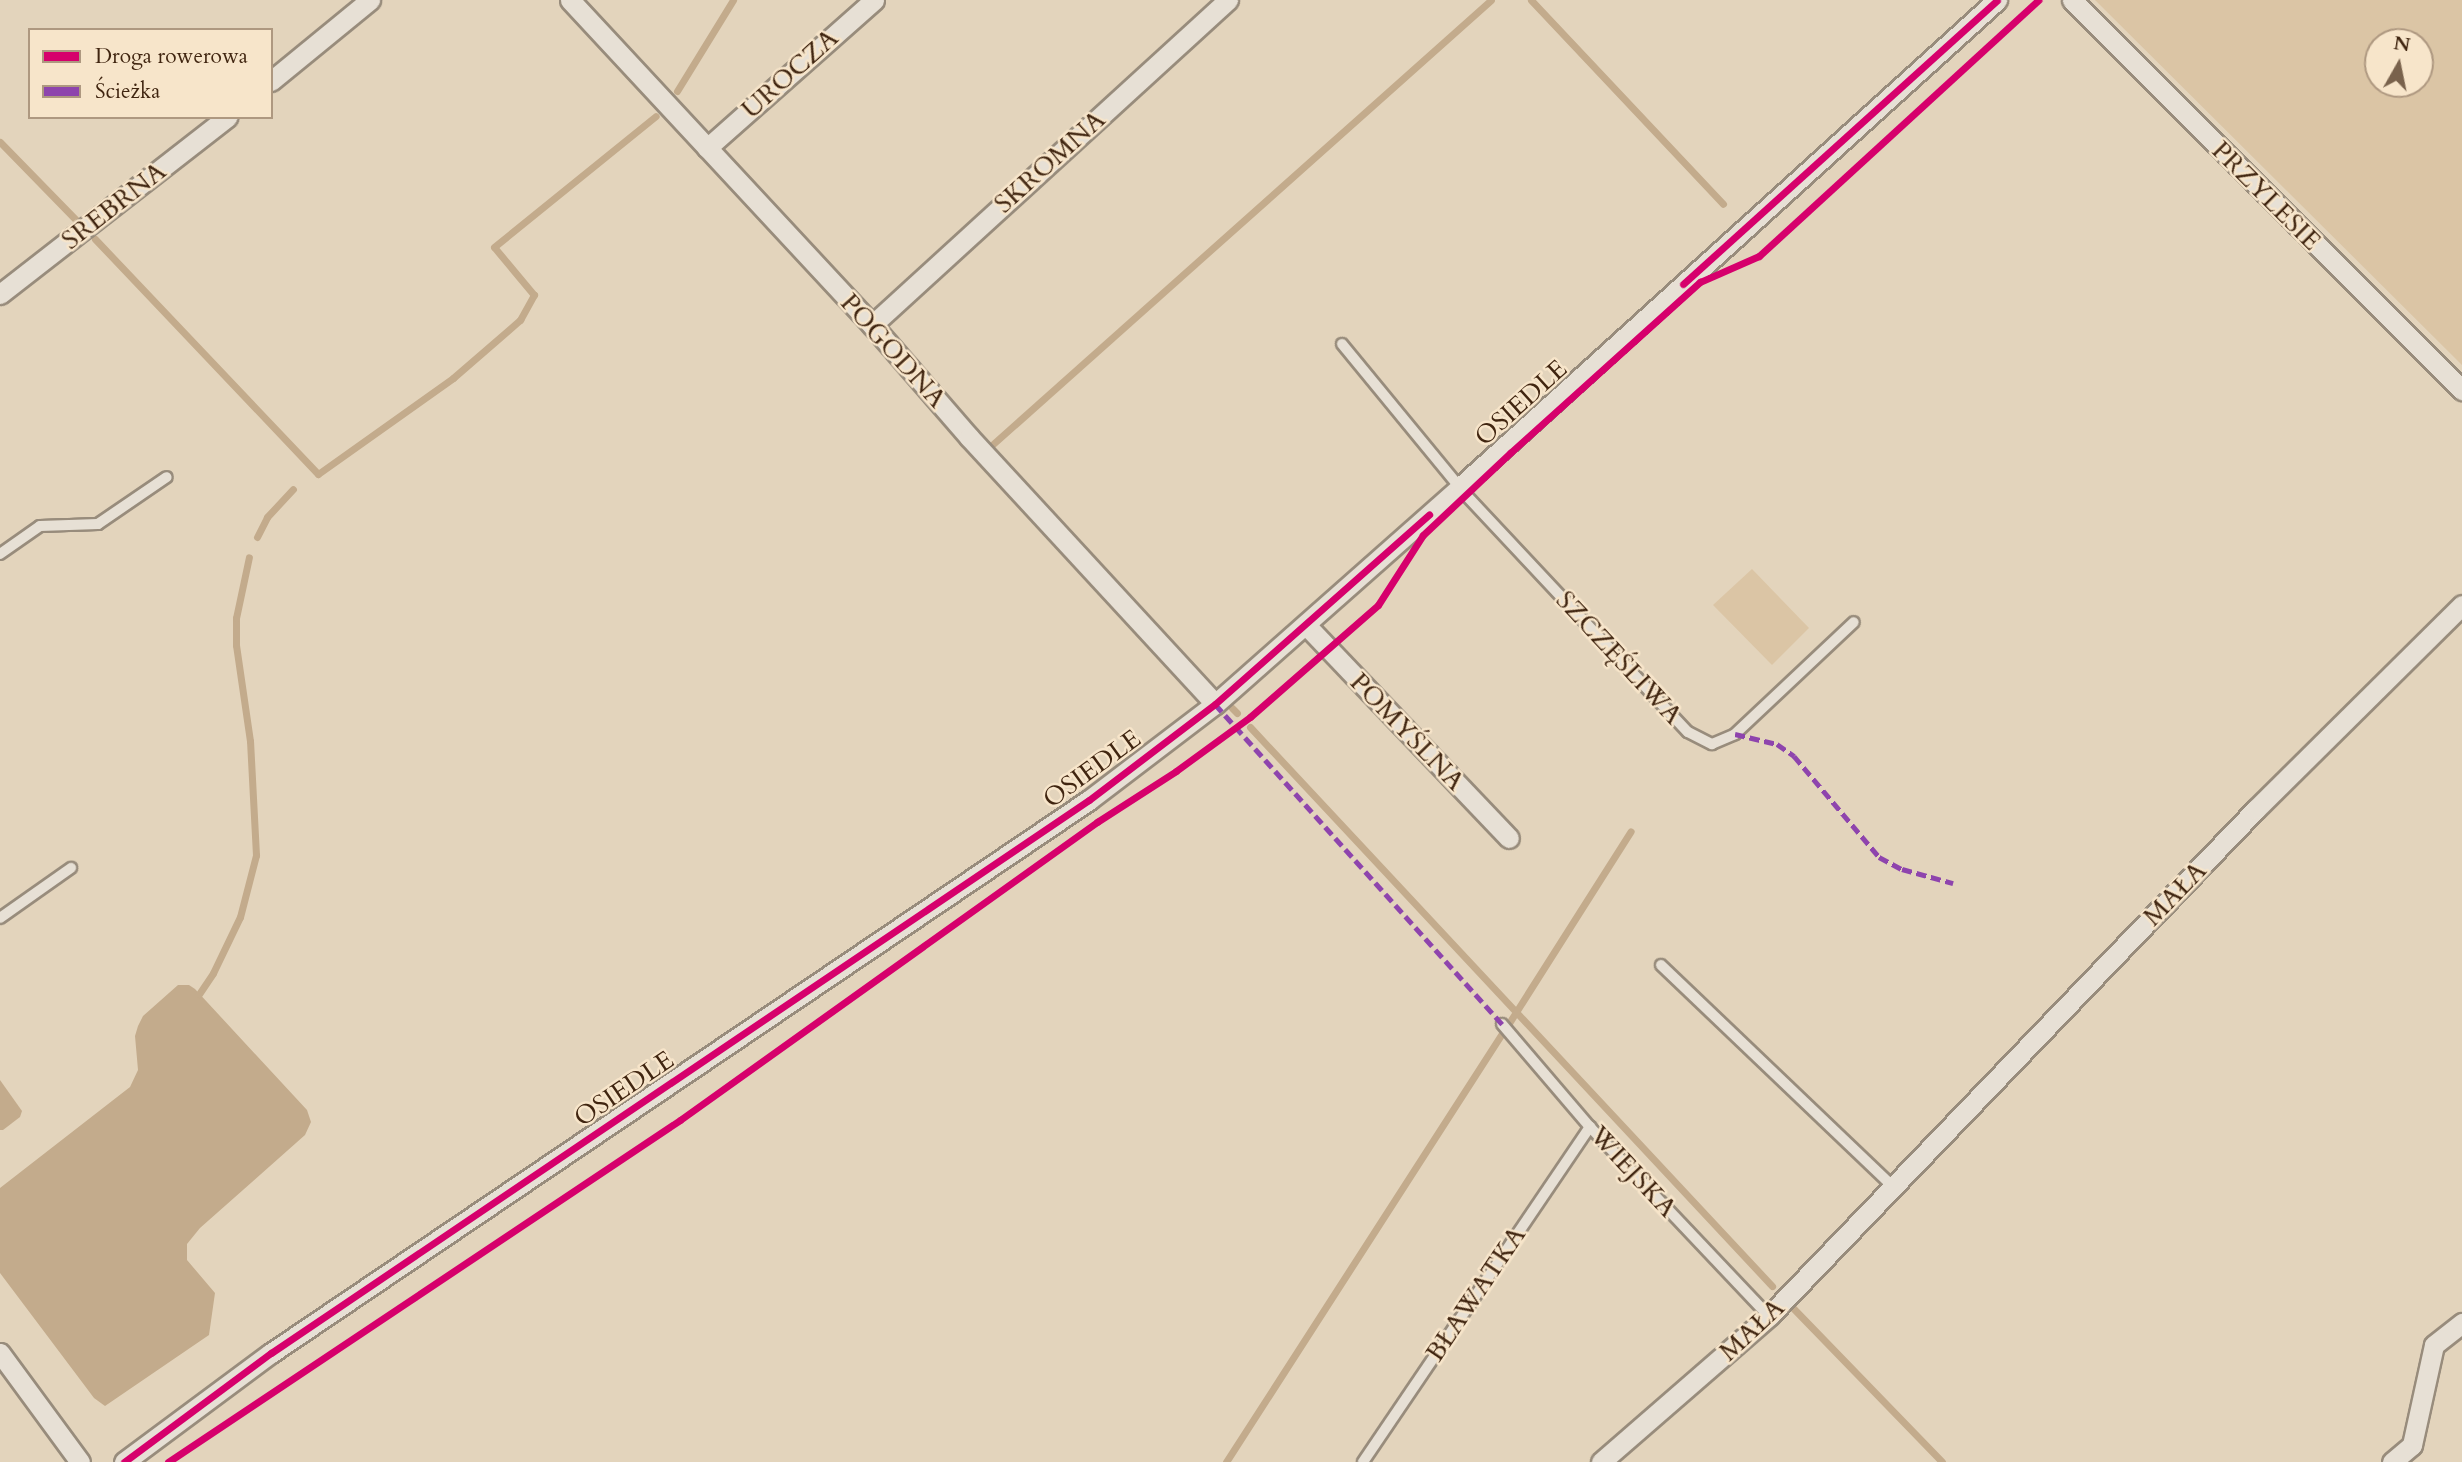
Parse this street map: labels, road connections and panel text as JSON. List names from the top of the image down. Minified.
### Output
{"streets":{"street":["UROCZA","SKROMNA","PRZYLESIE","SREBRNA","POGODNA","OSIEDLE","POMYŚLNA","MAŁA"],"lane":["SZCZĘŚLIWA","WIEJSKA","BŁAWATKA"]},"crossings":[["UROCZA","POGODNA"],["SKROMNA","POGODNA"],["POGODNA","OSIEDLE"],["OSIEDLE","SZCZĘŚLIWA"],["OSIEDLE","POMYŚLNA"],["MAŁA","WIEJSKA"],["WIEJSKA","BŁAWATKA"]],"legend":["Droga rowerowa","Ścieżka"],"north":"top"}
